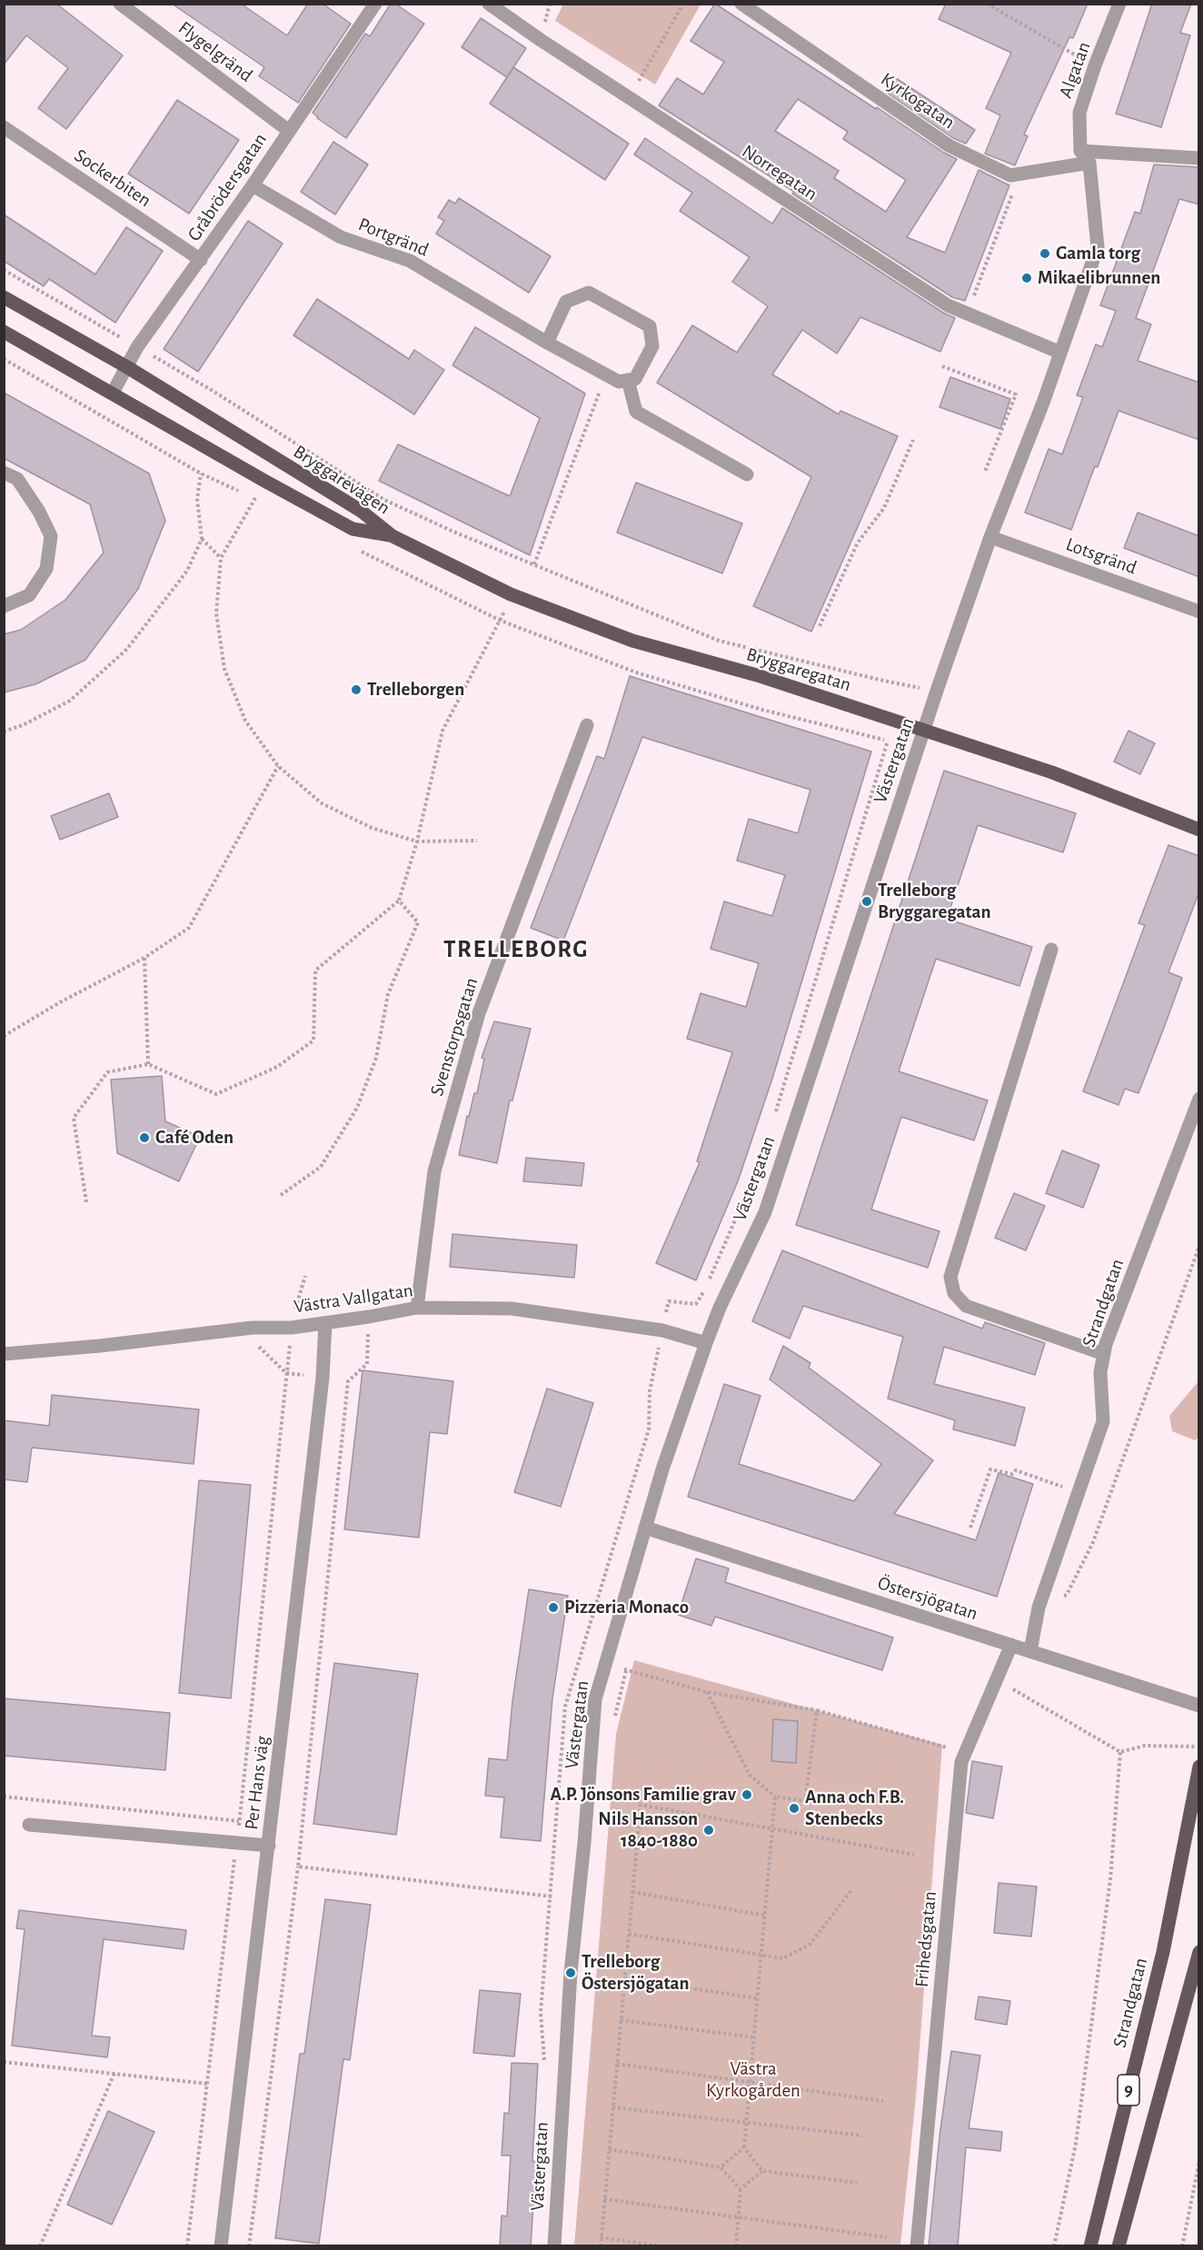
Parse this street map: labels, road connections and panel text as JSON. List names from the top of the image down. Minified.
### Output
{"streets":{"main road":["Bryggarevägen","Bryggaregatan","Strandgatan","9"],"street":["Flygelgränd","Algatan","Kyrkogatan","Norregatan","Sockerbiten","Gråbrödersgatan","Portgränd","Lotsgränd","Västergatan","Svenstorpsgatan","Västra Vallgatan","Östersjögatan","Per Hans väg","Frihedsgatan"]},"crossings":[["Flygelgränd","Gråbrödersgatan"],["Kyrkogatan","Västergatan"],["Norregatan","Västergatan"],["Sockerbiten","Gråbrödersgatan"],["Gråbrödersgatan","Portgränd"],["Gråbrödersgatan","Bryggarevägen"],["Bryggarevägen","Bryggaregatan"],["Lotsgränd","Västergatan"],["Bryggaregatan","Västergatan"],["Västergatan","Västra Vallgatan"],["Västergatan","Östersjögatan"],["Svenstorpsgatan","Västra Vallgatan"],["Västra Vallgatan","Per Hans väg"],["Strandgatan","Östersjögatan"],["Östersjögatan","Frihedsgatan"]],"districts":["TRELLEBORG"],"parks":["Västra Kyrkogården"],"places":["Gamla torg","Mikaelibrunnen","Trelleborgen","Trelleborg Bryggaregatan","Café Oden","Pizzeria Monaco","A.P. Jönsons Familie grav","Anna och F.B. Stenbecks","Nils Hansson 1840-1880","Trelleborg Östersjögatan"]}
